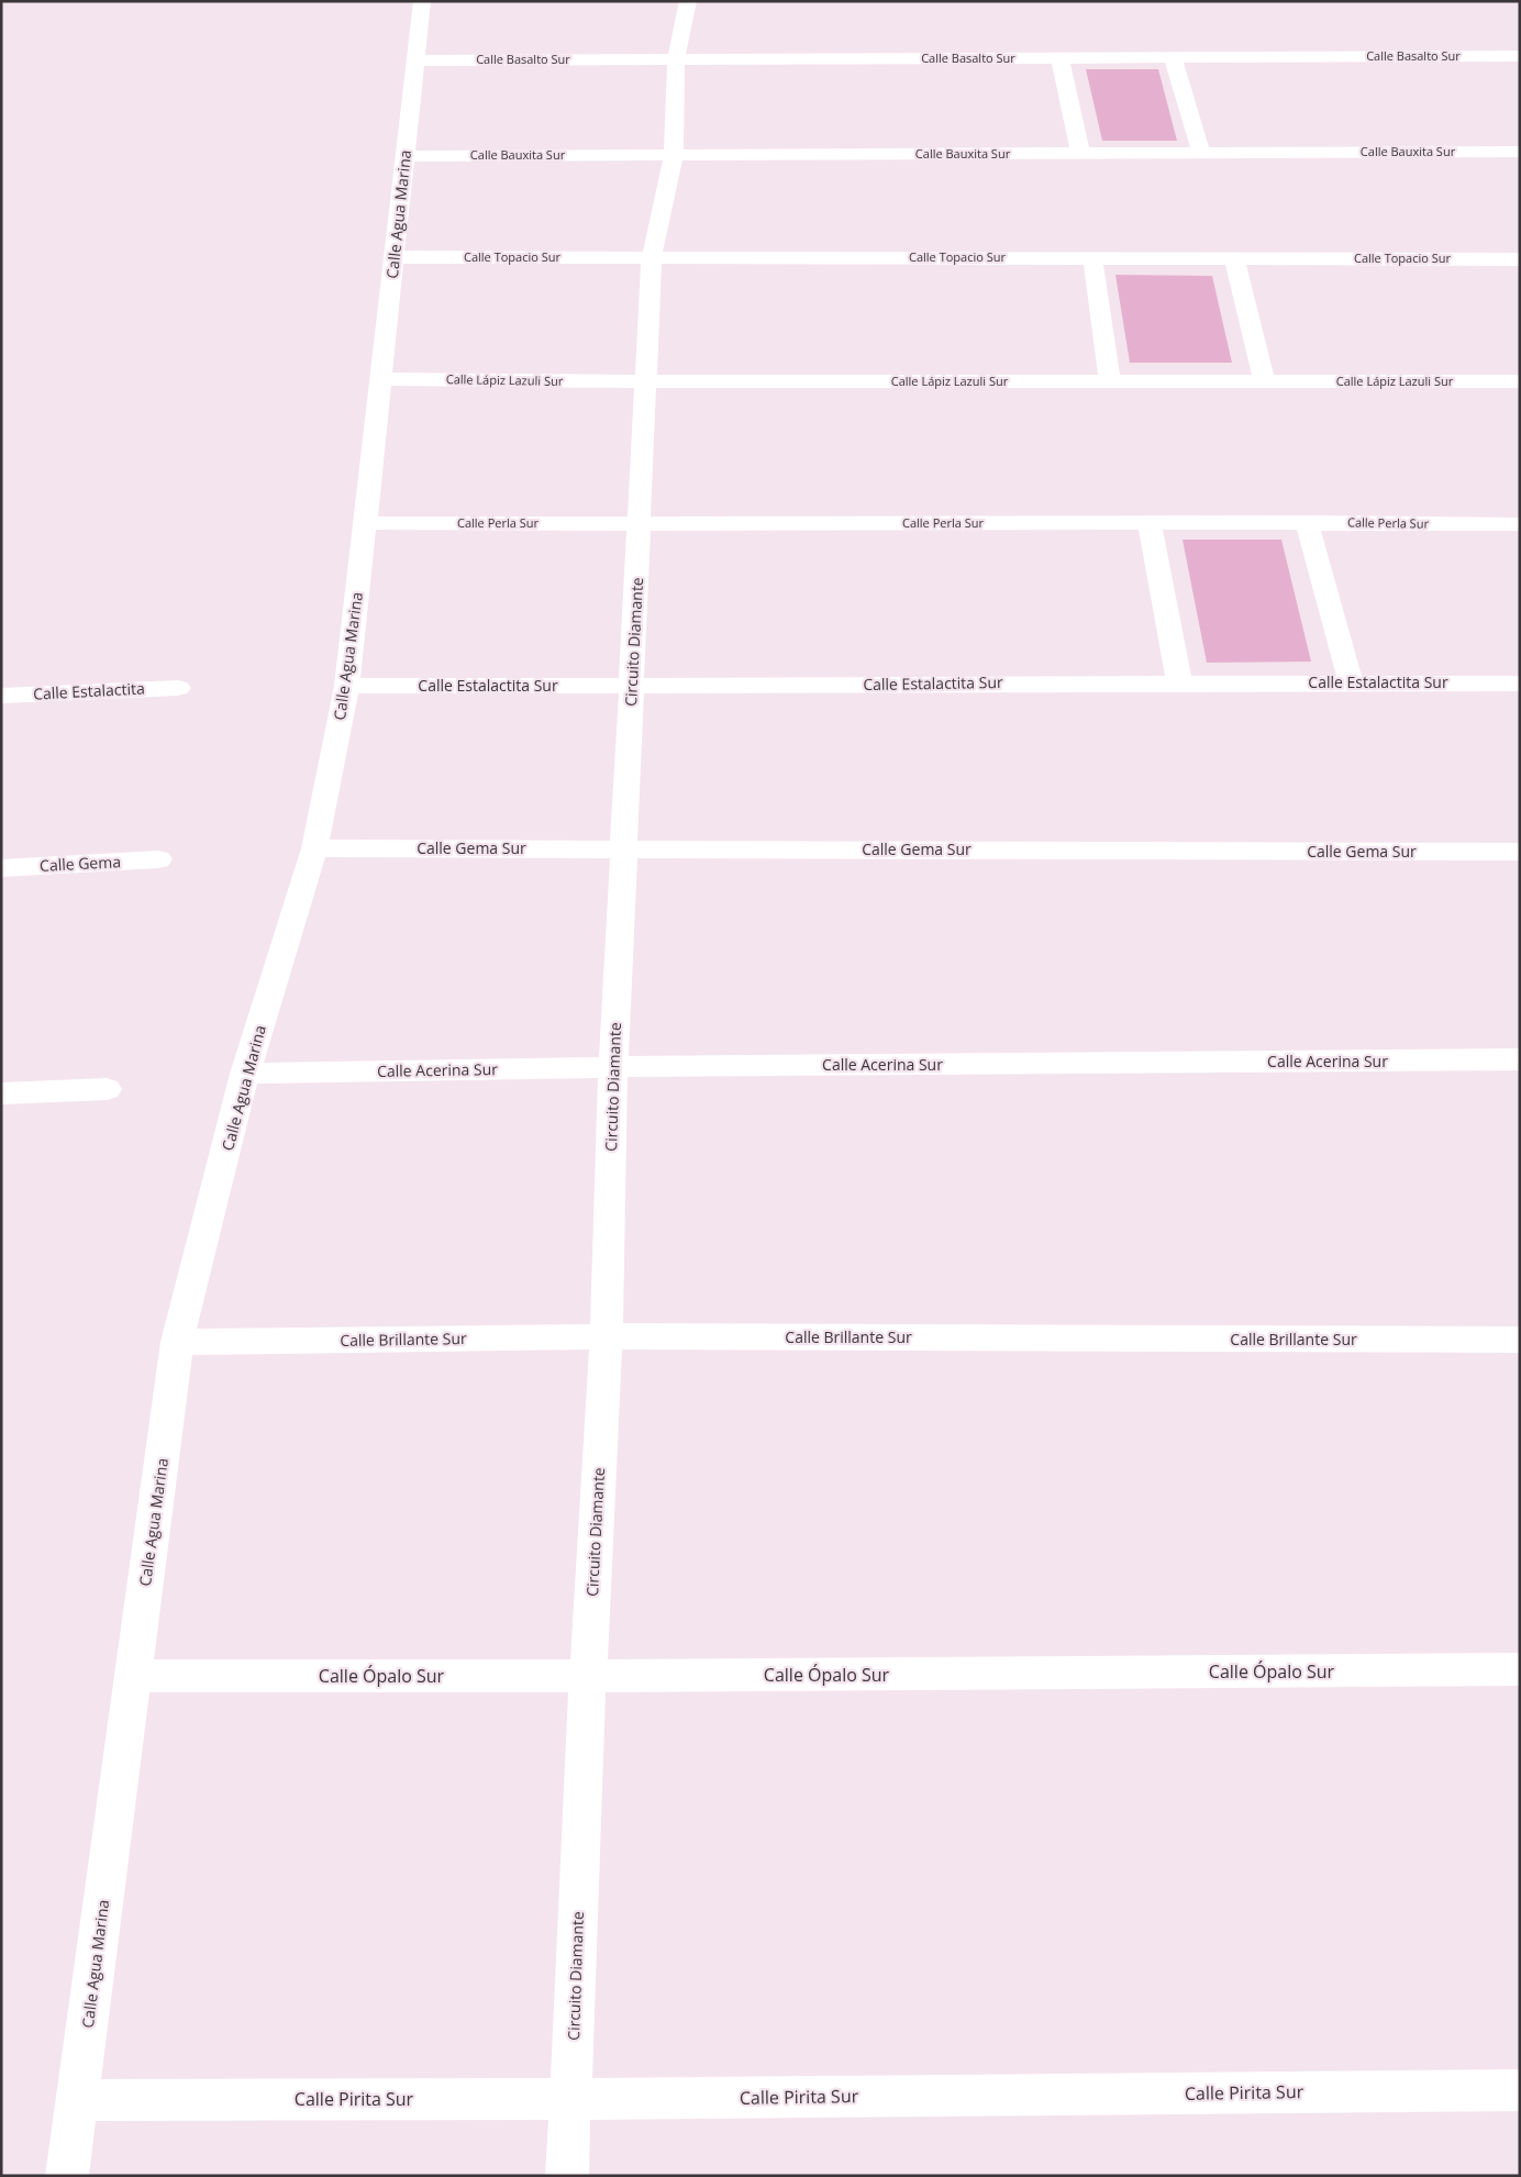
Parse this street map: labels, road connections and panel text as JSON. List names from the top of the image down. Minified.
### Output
{"streets":{"street":["Calle Basalto Sur","Calle Bauxita Sur","Calle Agua Marina","Calle Topacio Sur","Calle Lápiz Lazuli Sur","Calle Perla Sur","Circuito Diamante","Calle Estalactita Sur","Calle Estalactita","Calle Gema Sur","Calle Gema","Calle Acerina Sur","Calle Brillante Sur","Calle Ópalo Sur","Calle Pirita Sur"]},"crossings":[["Calle Basalto Sur","Calle Agua Marina"],["Calle Basalto Sur","Circuito Diamante"],["Calle Bauxita Sur","Calle Agua Marina"],["Calle Bauxita Sur","Circuito Diamante"],["Calle Agua Marina","Calle Topacio Sur"],["Calle Agua Marina","Calle Lápiz Lazuli Sur"],["Calle Agua Marina","Calle Perla Sur"],["Calle Agua Marina","Calle Estalactita Sur"],["Calle Agua Marina","Calle Gema Sur"],["Calle Agua Marina","Calle Acerina Sur"],["Calle Agua Marina","Calle Brillante Sur"],["Calle Agua Marina","Calle Ópalo Sur"],["Calle Agua Marina","Calle Pirita Sur"],["Calle Topacio Sur","Circuito Diamante"],["Calle Lápiz Lazuli Sur","Circuito Diamante"],["Calle Perla Sur","Circuito Diamante"],["Circuito Diamante","Calle Estalactita Sur"],["Circuito Diamante","Calle Gema Sur"],["Circuito Diamante","Calle Acerina Sur"],["Circuito Diamante","Calle Brillante Sur"],["Circuito Diamante","Calle Ópalo Sur"],["Circuito Diamante","Calle Pirita Sur"]]}
